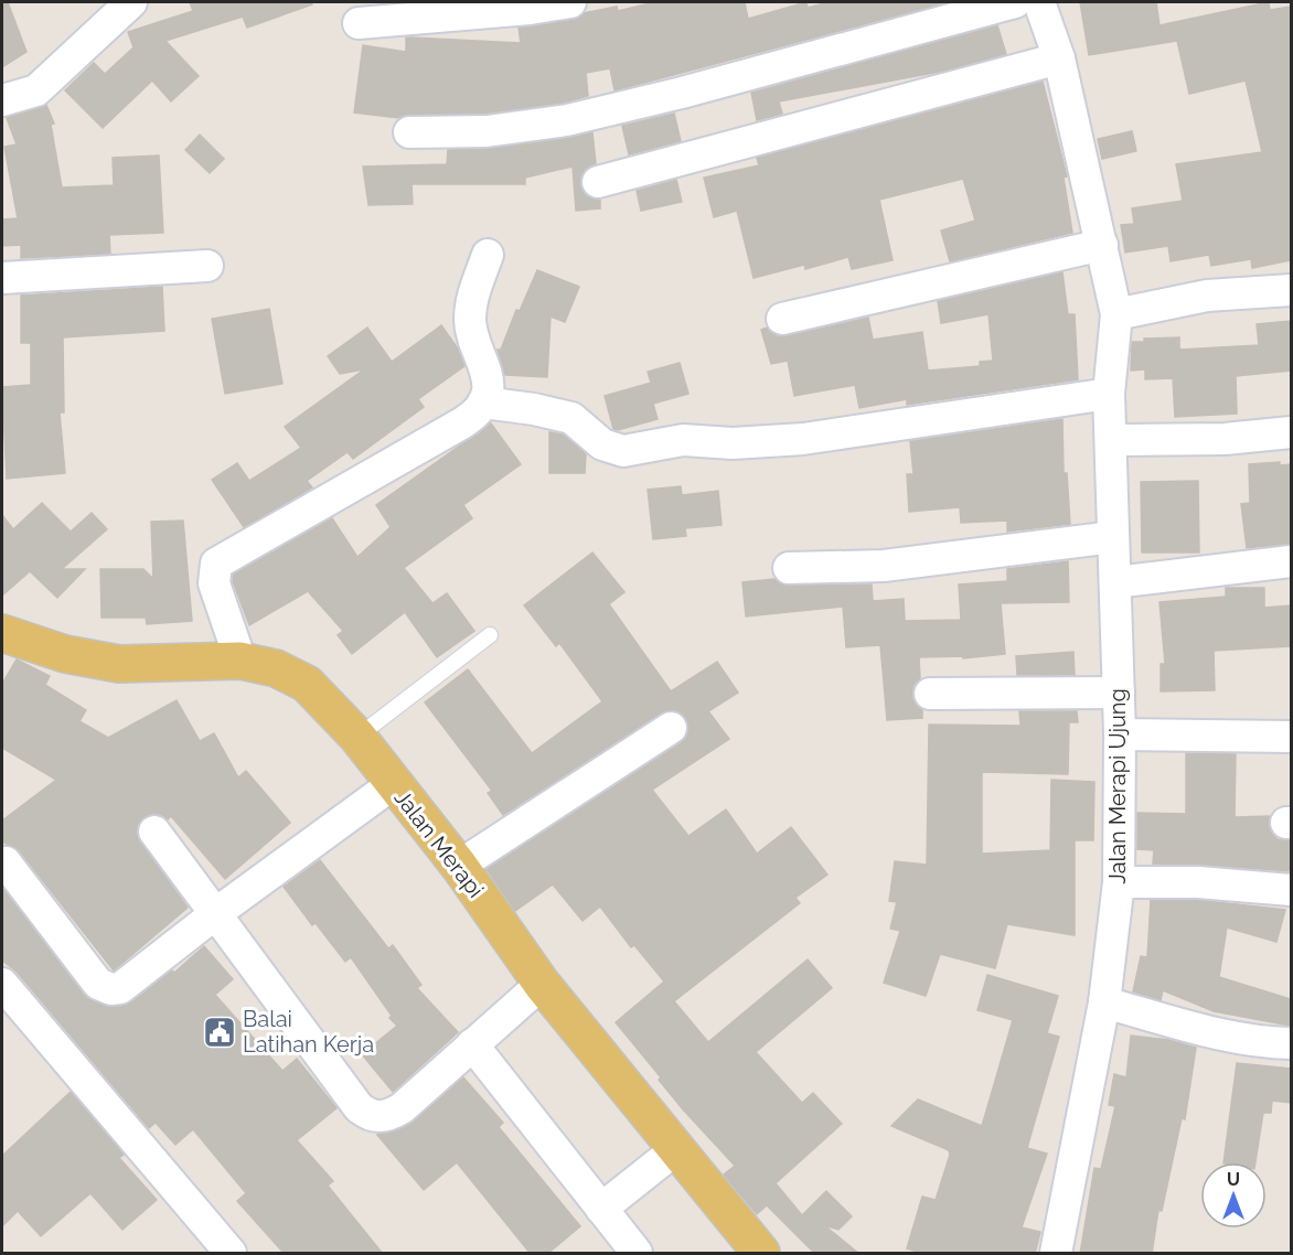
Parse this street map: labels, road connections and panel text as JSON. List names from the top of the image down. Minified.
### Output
{"streets":{"main road":["Jalan Merapi"],"street":["Jalan Merapi Ujung"]},"places":{"public building":["Balai Latihan Kerja"]},"north":"top"}
